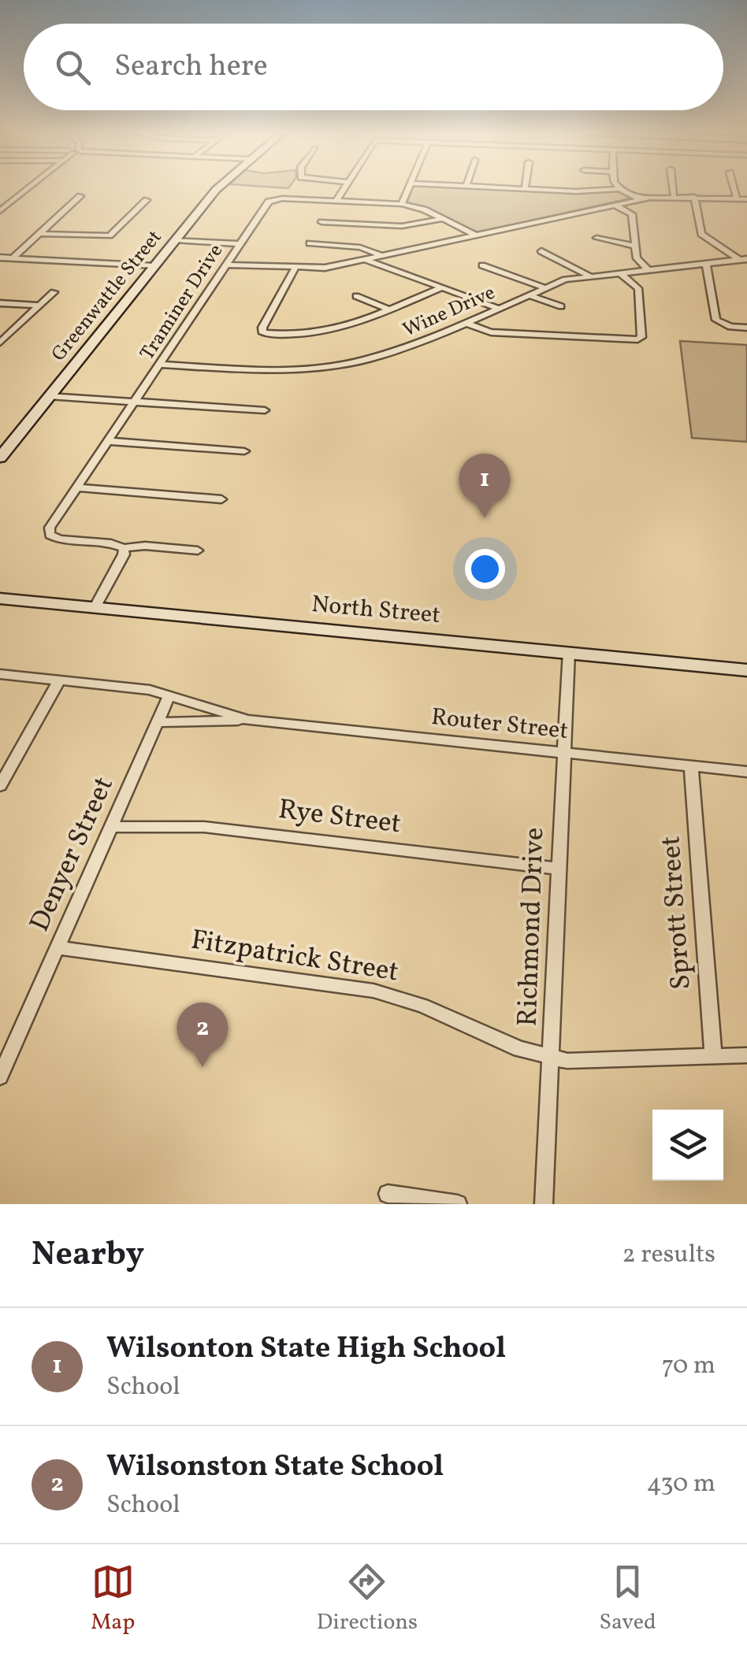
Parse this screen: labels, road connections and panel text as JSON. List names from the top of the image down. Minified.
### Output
{"streets":{"main road":["Greenwattle Street","North Street"],"street":["Traminer Drive","Wine Drive","Router Street","Rye Street","Denyer Street","Sprott Street","Richmond Drive","Fitzpatrick Street"]},"crossings":[["Traminer Drive","Wine Drive"],["North Street","Richmond Drive"],["Router Street","Denyer Street"],["Router Street","Sprott Street"],["Router Street","Richmond Drive"],["Rye Street","Denyer Street"],["Rye Street","Richmond Drive"],["Denyer Street","Fitzpatrick Street"],["Sprott Street","Fitzpatrick Street"],["Richmond Drive","Fitzpatrick Street"]],"page":{"search":"Search here","pins":["1","2"],"heading":["Nearby","2 results"],"list":[{"mark":"1","name":"Wilsonton State High School","note":"School","value":"70 m"},{"mark":"2","name":"Wilsonston State School","note":"School","value":"430 m"}],"nav":["Map","Directions","Saved"]}}
